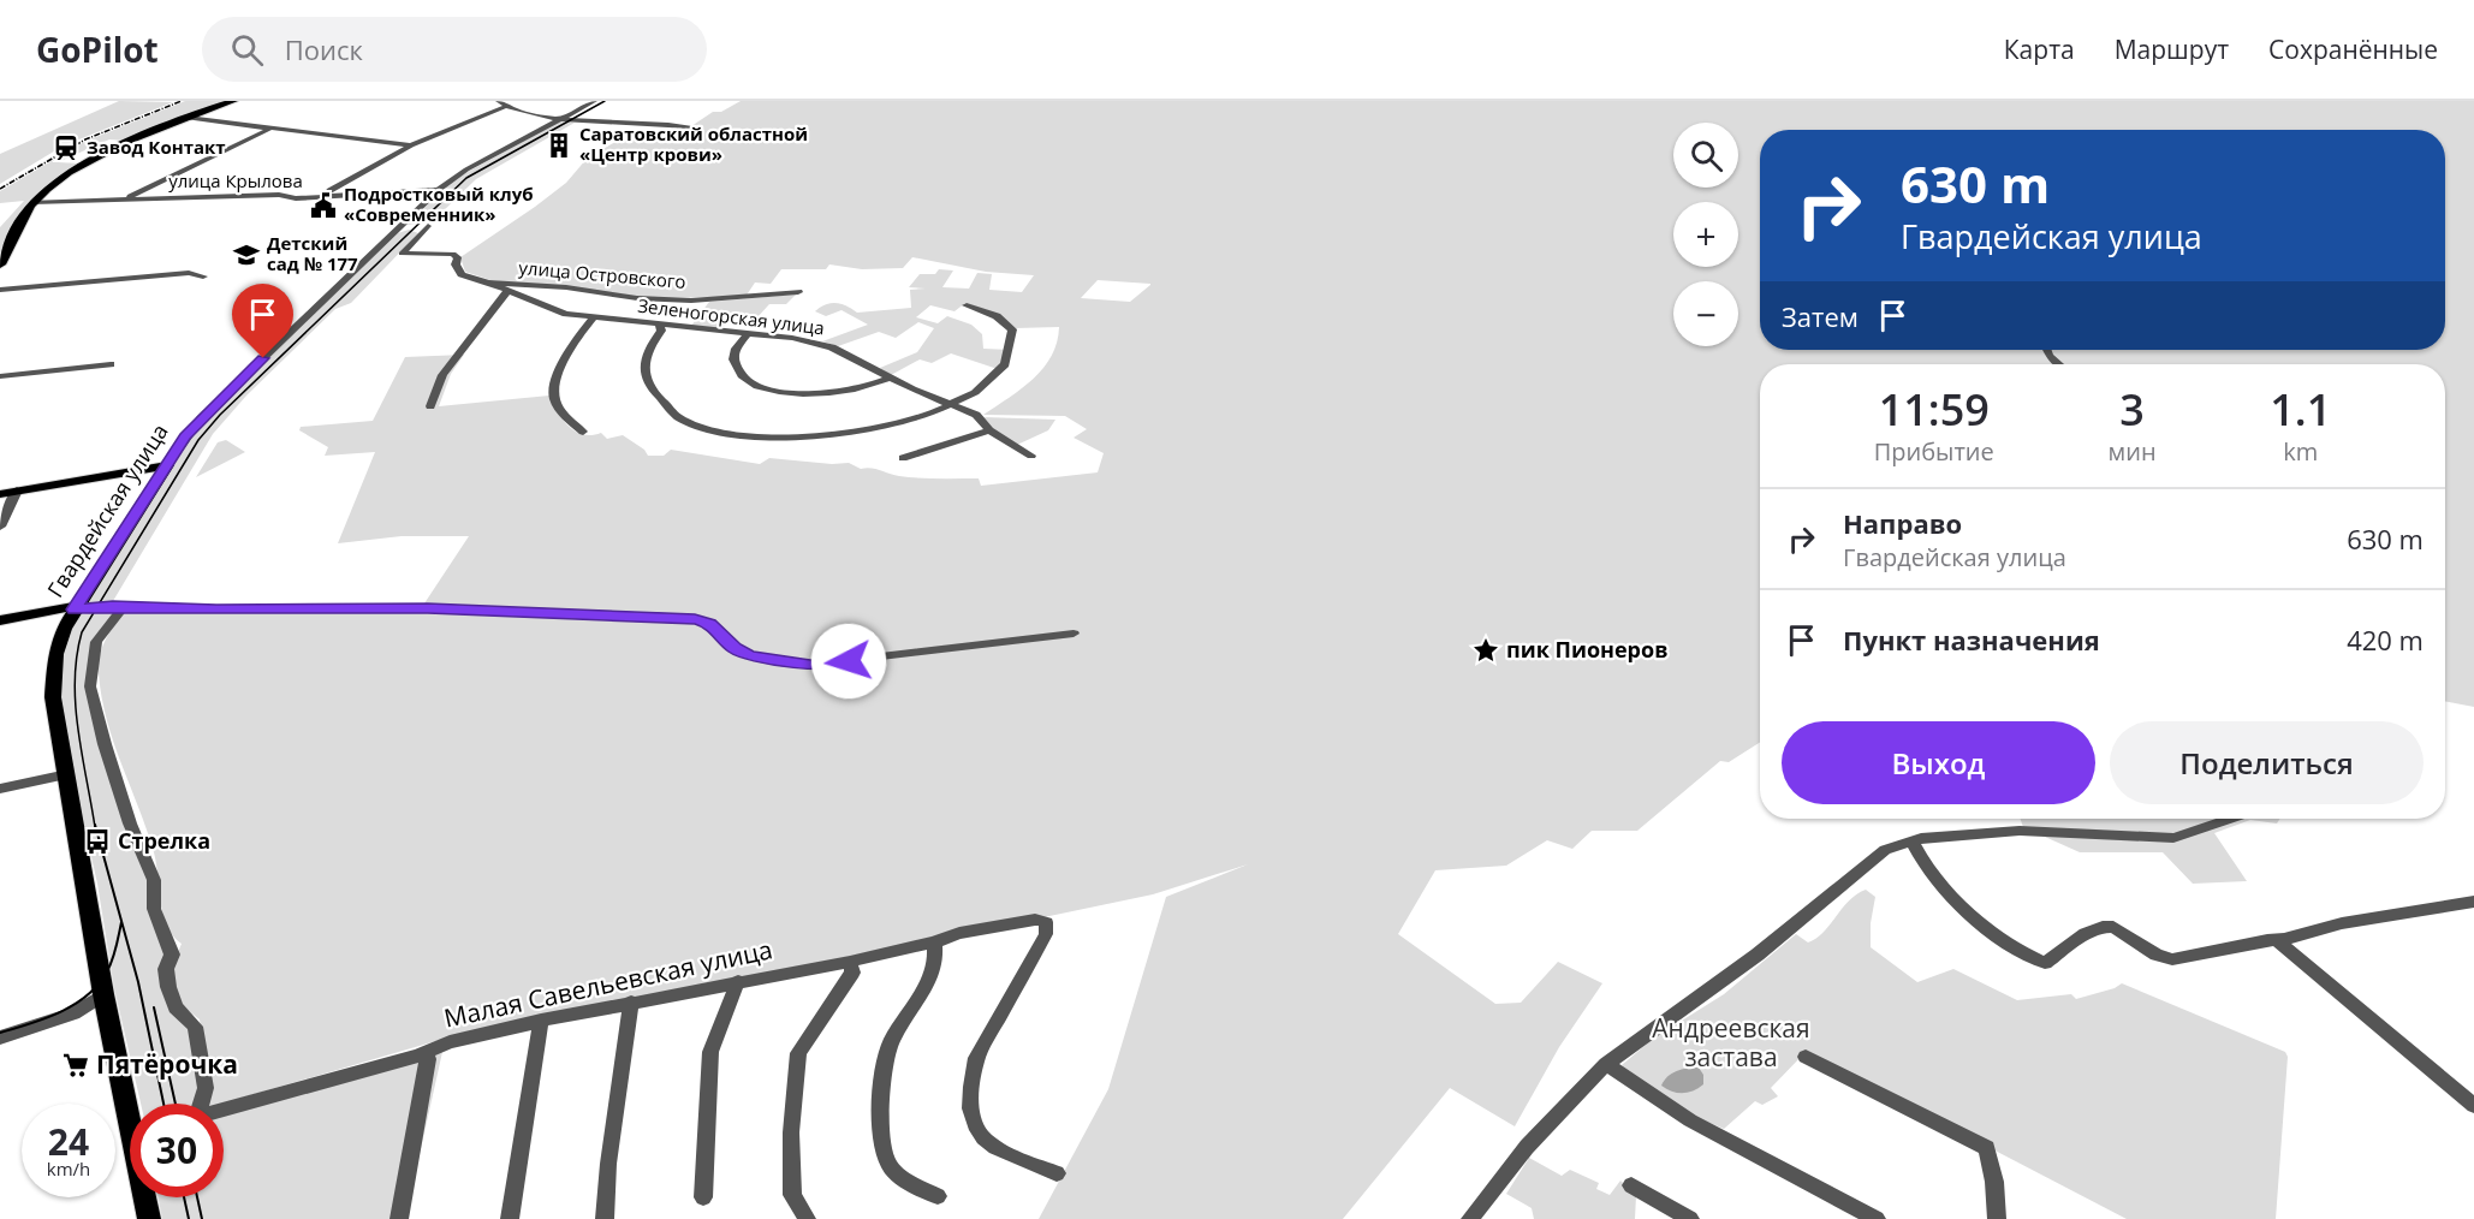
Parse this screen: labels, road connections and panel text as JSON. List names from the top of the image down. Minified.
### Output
{"streets":{"main road":["Гвардейская улица"],"street":["улица Крылова","улица Островского","Зеленогорская улица","Малая Савельевская улица"]},"crossings":[["улица Крылова","Гвардейская улица"],["улица Островского","Зеленогорская улица"],["Зеленогорская улица","Гвардейская улица"]],"parks":["Андреевская застава"],"places":{"building":["Саратовский областной «Центр крови»"],"station":["Завод Контакт"],"public building":["Подростковый клуб «Современник»"],"school or university":["Детский сад № 177"],"place":["пик Пионеров"],"bus stop":["Стрелка"],"supermarket":["Пятёрочка"]},"page":{"header":"GoPilot","search":"Поиск","nav":["Карта","Маршрут","Сохранённые"],"map_buttons":["+","−"],"turn":["630 m","Гвардейская улица"],"then":"Затем","eta":["11:59","Прибытие","3","мин","1.1","km"],"list":[{"name":"Направо","note":"Гвардейская улица","value":"630 m"},{"name":"Пункт назначения","value":"420 m"}],"buttons":["Выход","Поделиться"],"speed":"24 km/h","limit":"30"}}
